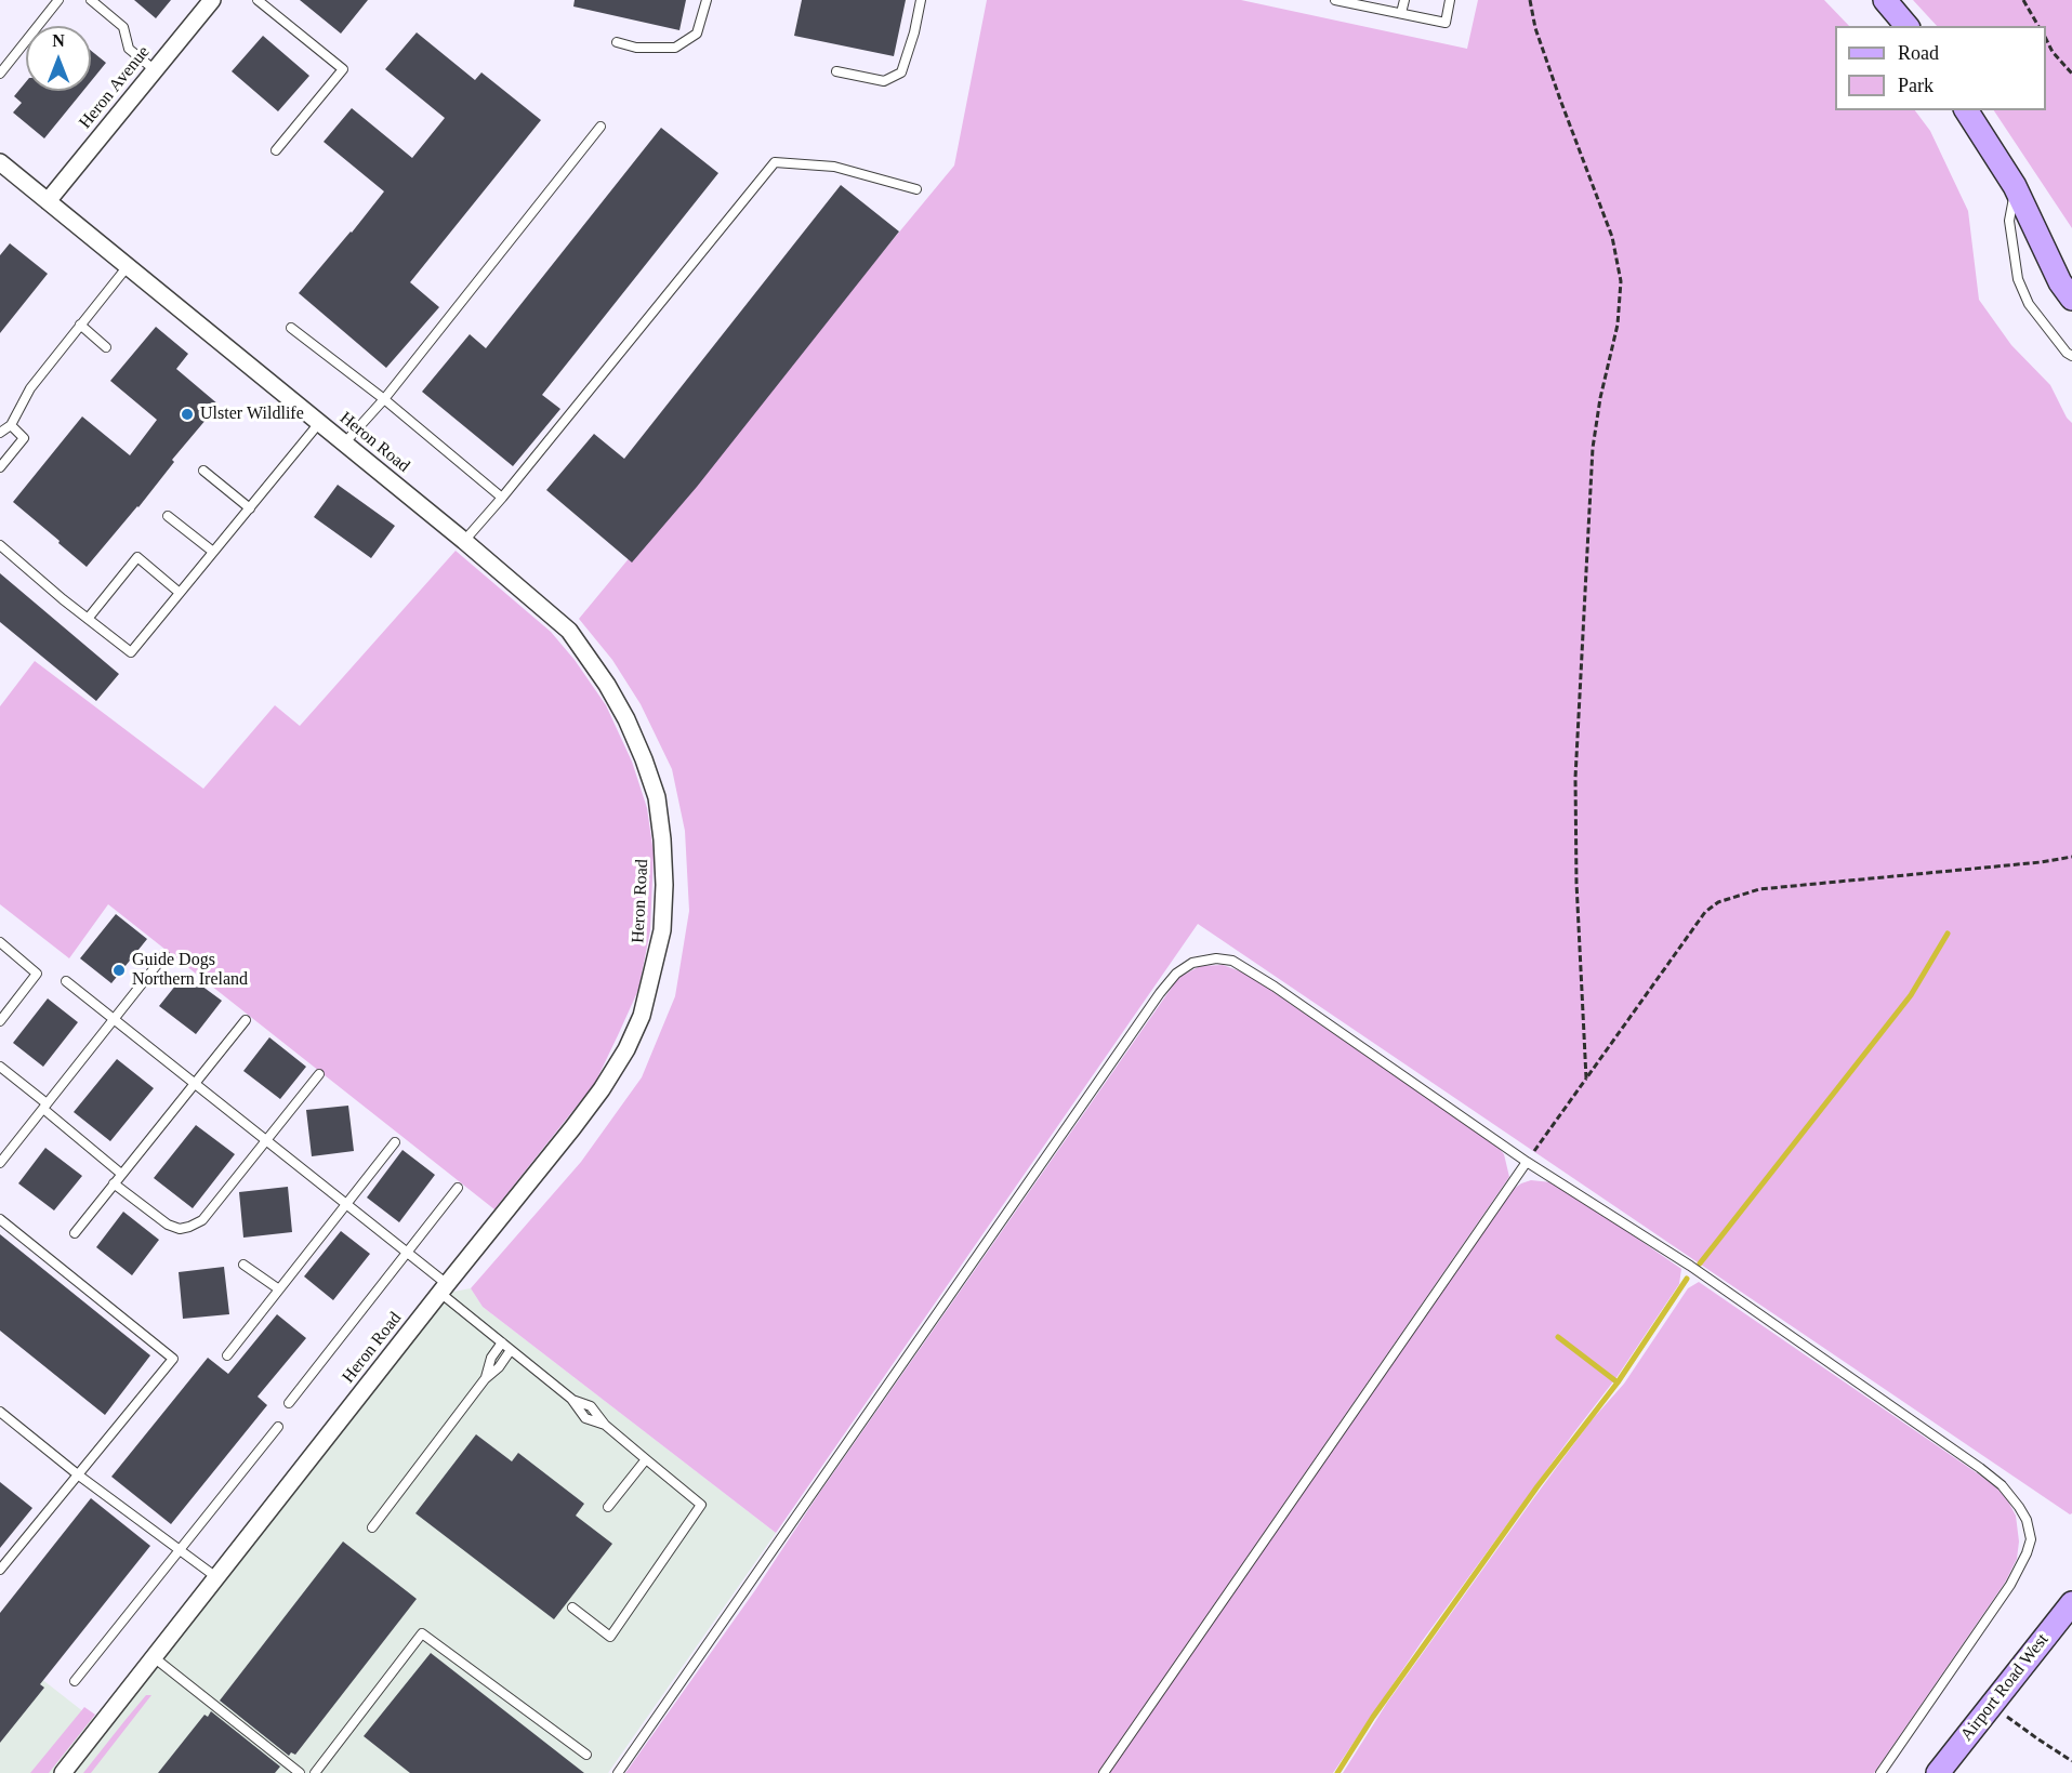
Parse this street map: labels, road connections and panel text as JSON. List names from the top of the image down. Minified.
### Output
{"streets":{"street":["Heron Avenue","Heron Road","Airport Road West"]},"crossings":[["Heron Avenue","Heron Road"]],"places":["Ulster Wildlife","Guide Dogs Northern Ireland"],"legend":["Road","Park"],"north":"top"}
